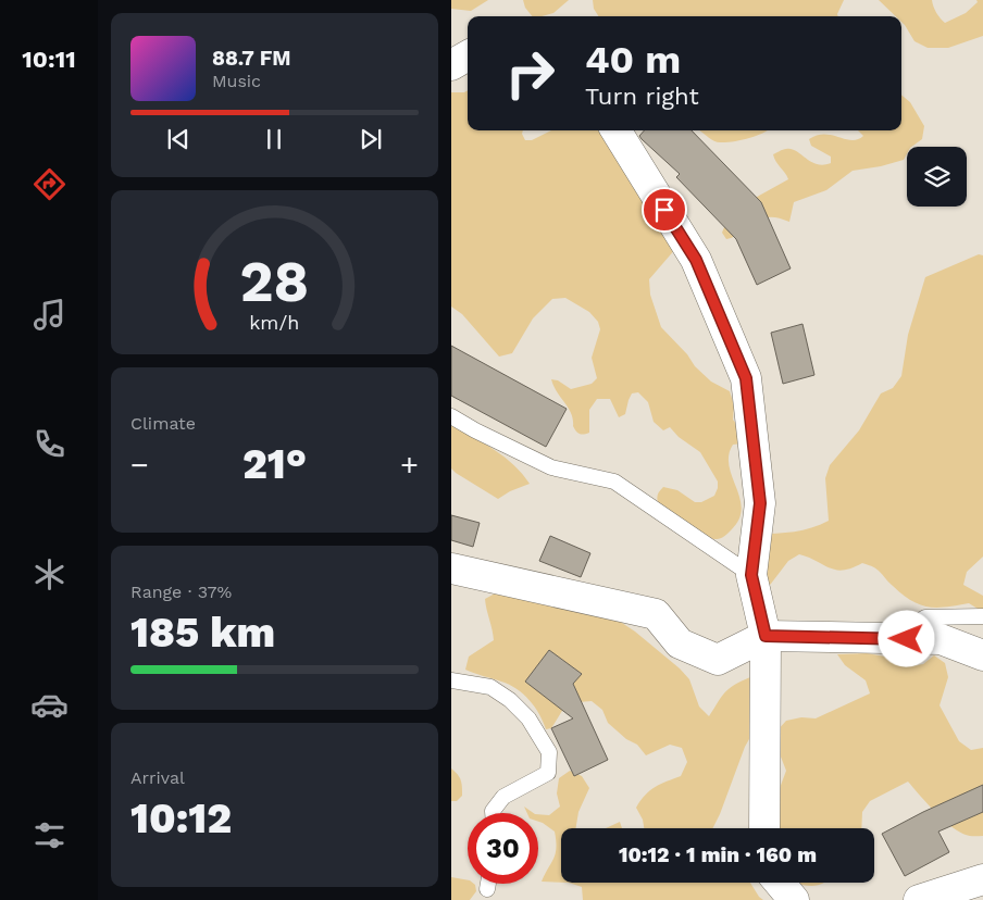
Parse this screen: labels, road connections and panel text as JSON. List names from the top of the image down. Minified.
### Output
{"page":{"tabs":"10:11","turn":["40 m","Turn right"],"song":["88.7 FM","Music"],"tile":["Climate",["Range · 37%","185 km"],["Arrival","10:12"]],"heat":["−","21°","+"],"limit":"30","trip":"10:12 · 1 min · 160 m","gauge":["28","km/h"]}}
